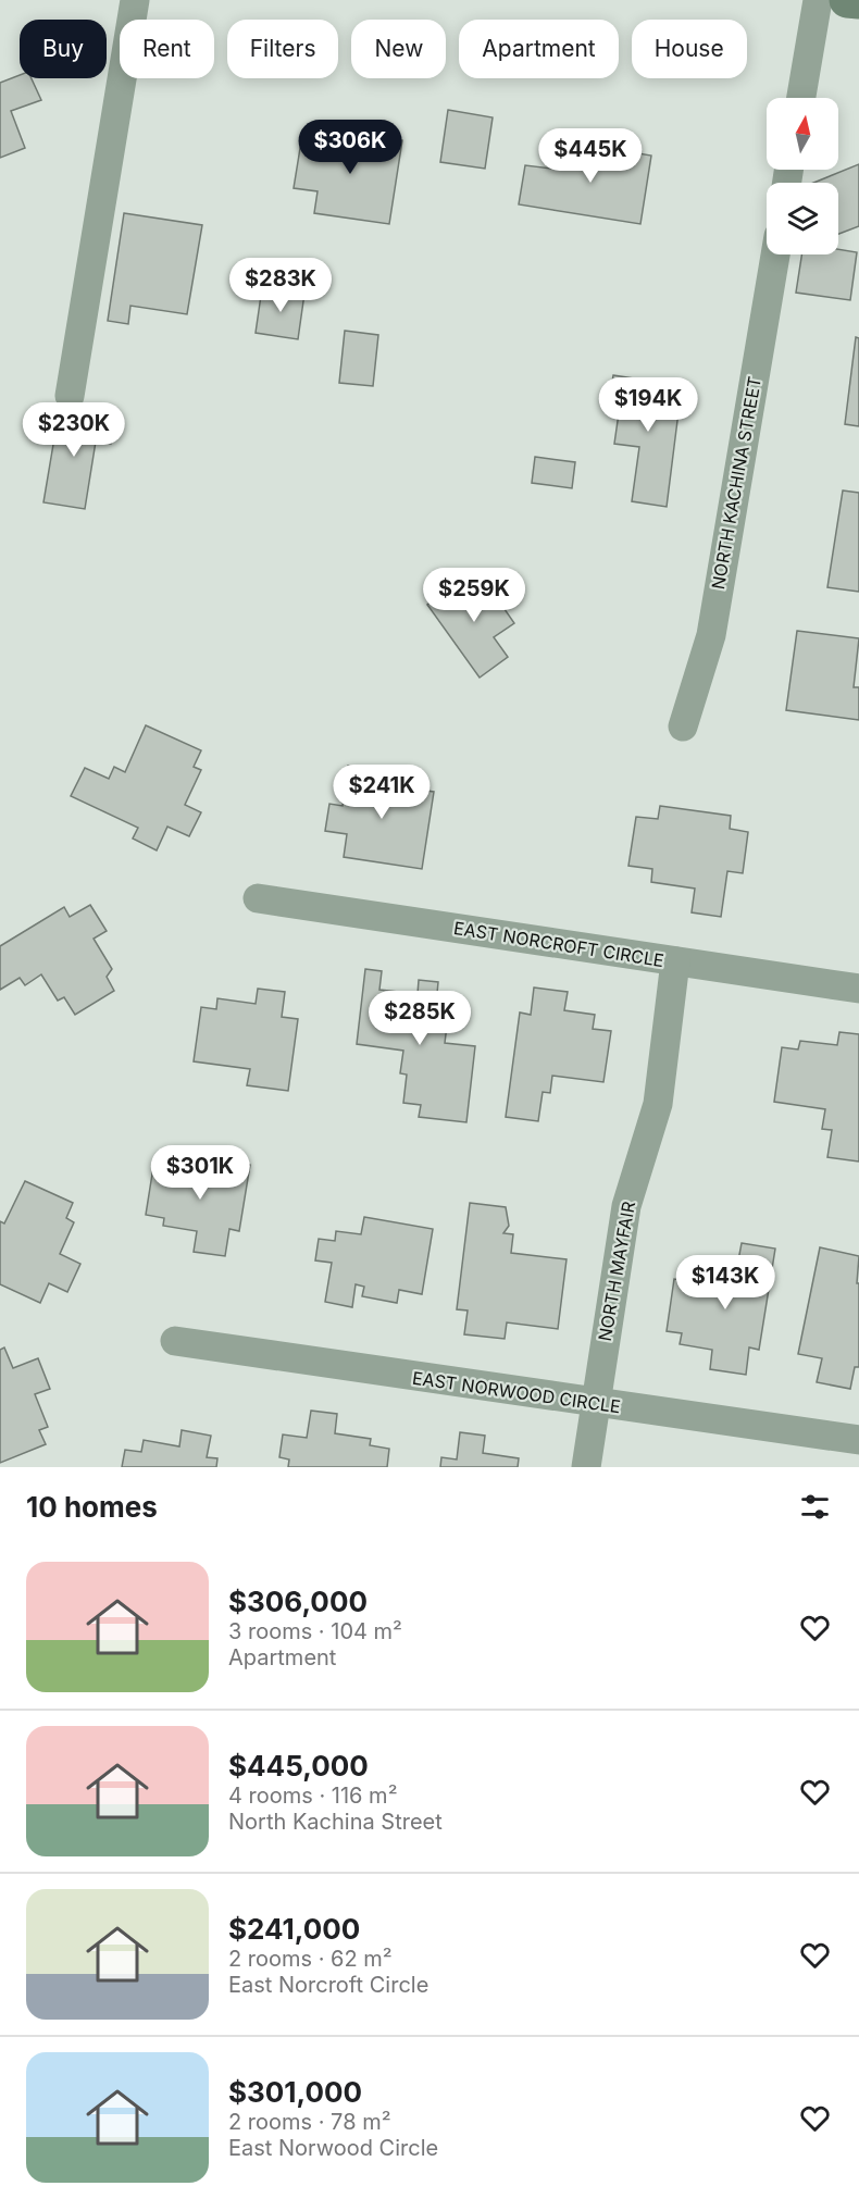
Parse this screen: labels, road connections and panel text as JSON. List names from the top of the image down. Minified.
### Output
{"streets":{"street":["NORTH KACHINA STREET","EAST NORCROFT CIRCLE","NORTH MAYFAIR","EAST NORWOOD CIRCLE"]},"crossings":[["EAST NORCROFT CIRCLE","NORTH MAYFAIR"],["NORTH MAYFAIR","EAST NORWOOD CIRCLE"]],"north":"top","page":{"chip":["Buy","Rent","Filters","New","Apartment","House"],"price":["$306K","$445K","$283K","$194K","$230K","$259K","$241K","$285K","$301K","$143K"],"heading":"10 homes","list":[{"name":"$306,000","note":"3 rooms · 104 m² · Apartment"},{"name":"$445,000","note":"4 rooms · 116 m² · North Kachina Street"},{"name":"$241,000","note":"2 rooms · 62 m² · East Norcroft Circle"},{"name":"$301,000","note":"2 rooms · 78 m² · East Norwood Circle"}]}}
